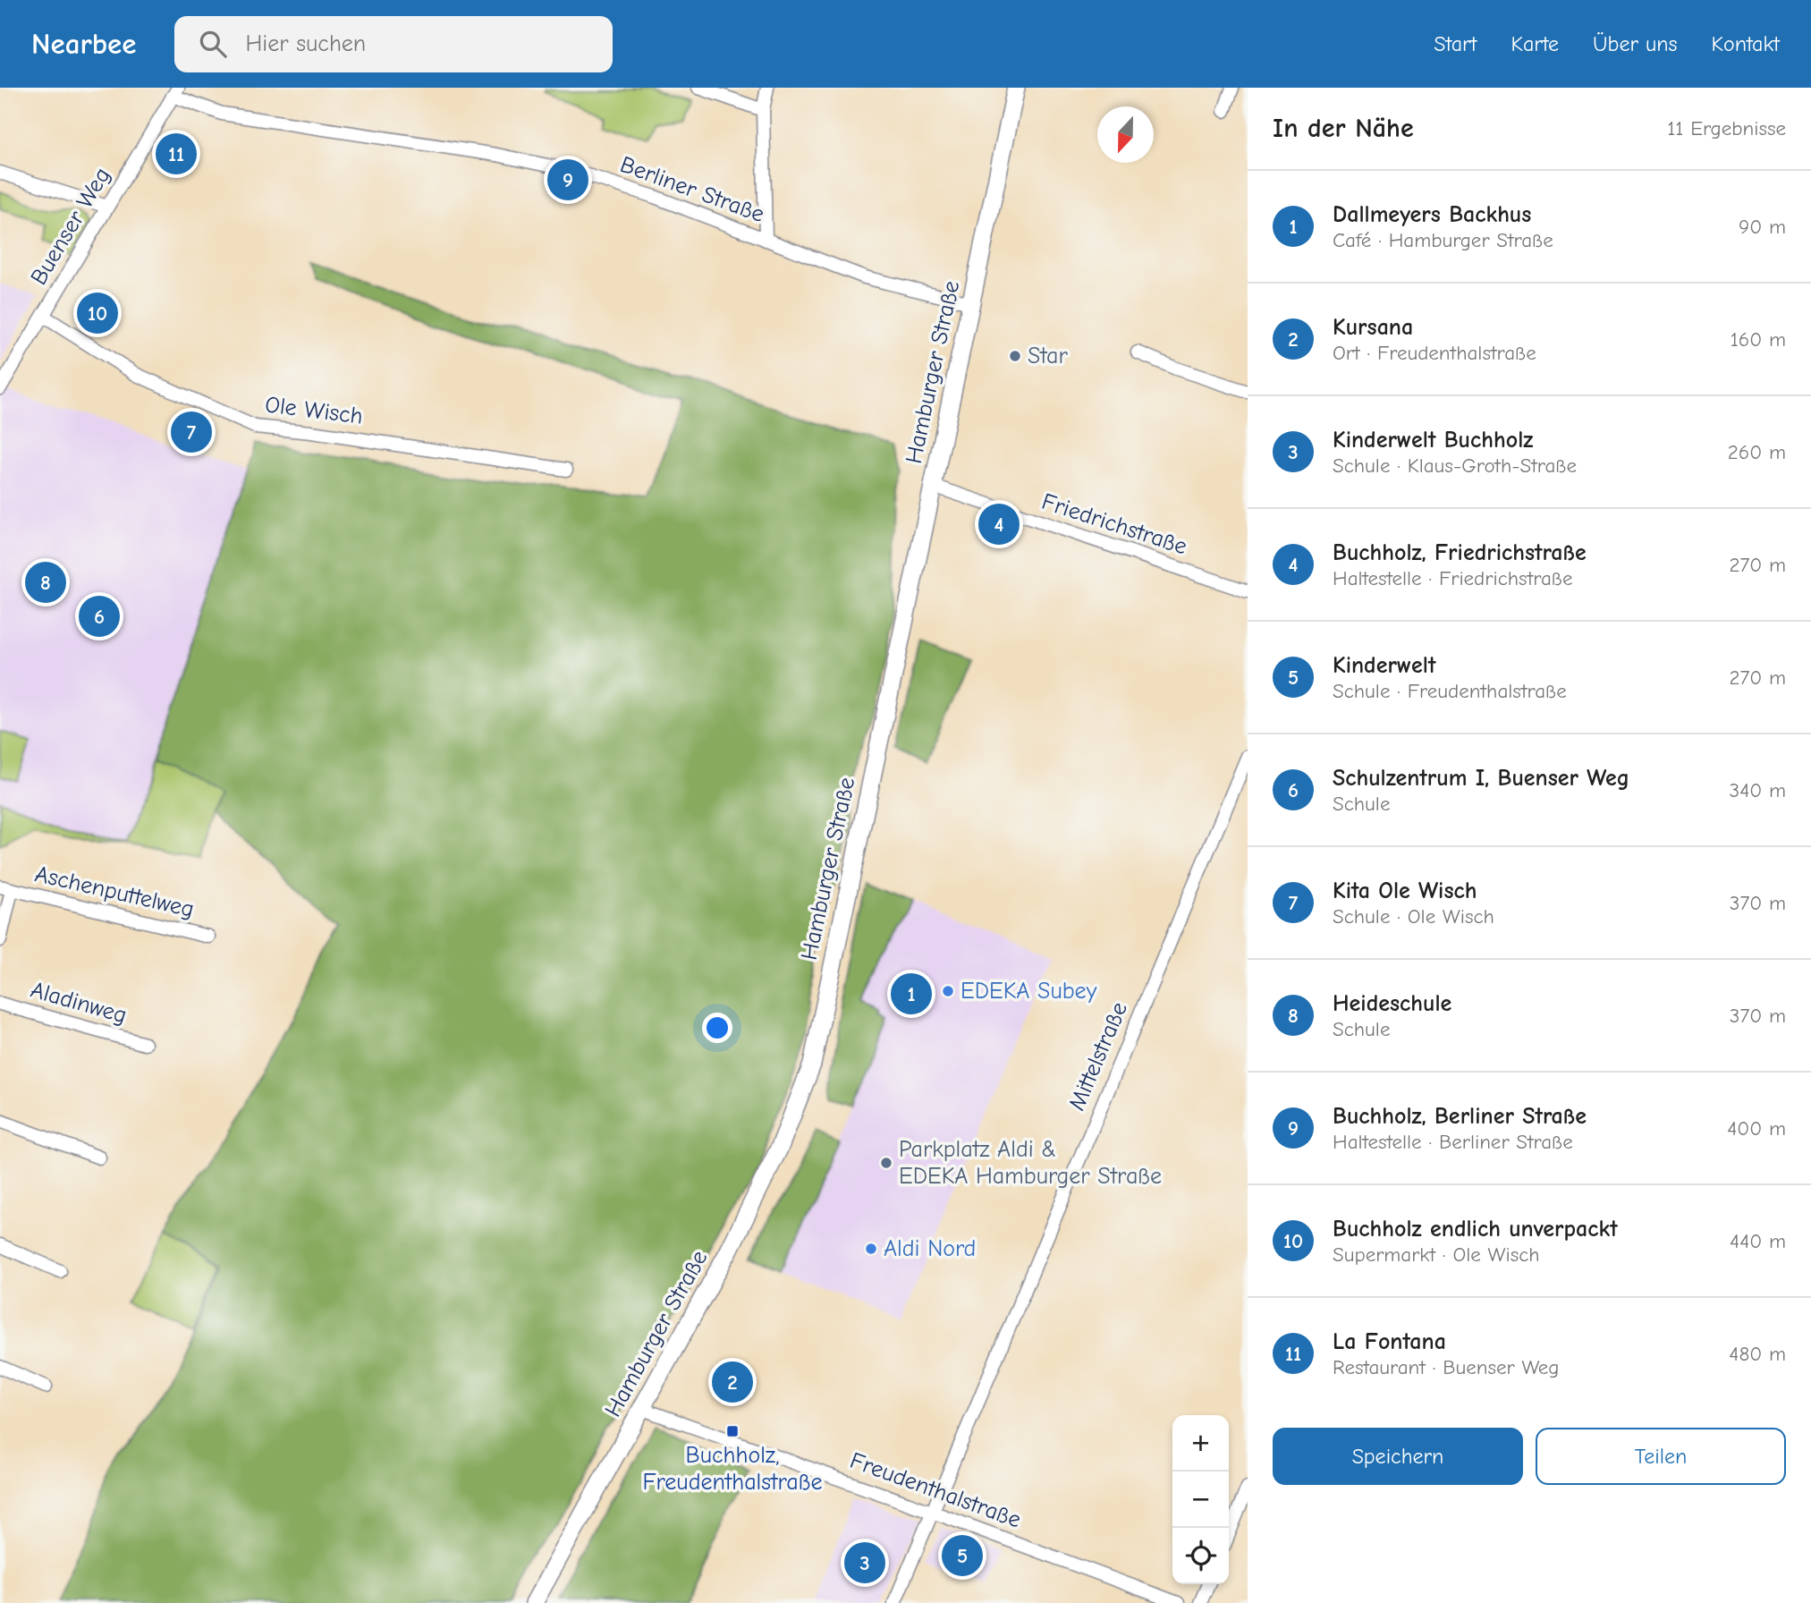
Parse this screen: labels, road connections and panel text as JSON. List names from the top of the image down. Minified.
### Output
{"streets":{"main road":["Hamburger Straße"],"street":["Berliner Straße","Buenser Weg","Ole Wisch","Friedrichstraße","Aschenputtelweg","Aladinweg","Mittelstraße","Freudenthalstraße"]},"crossings":[["Berliner Straße","Buenser Weg"],["Berliner Straße","Hamburger Straße"],["Buenser Weg","Ole Wisch"],["Hamburger Straße","Friedrichstraße"],["Hamburger Straße","Freudenthalstraße"],["Mittelstraße","Freudenthalstraße"]],"places":{"other":["Star","EDEKA Subey","Parkplatz Aldi & EDEKA Hamburger Straße","Aldi Nord"],"transit":["Buchholz, Freudenthalstraße"]},"north":"bottom","page":{"header":"Nearbee","search":"Hier suchen","nav":["Start","Karte","Über uns","Kontakt"],"heading":["In der Nähe","11 Ergebnisse"],"pins":["11","9","10","7","4","8","6","1","2","5","3"],"list":[{"mark":"1","name":"Dallmeyers Backhus","note":"Café · Hamburger Straße","value":"90 m"},{"mark":"2","name":"Kursana","note":"Ort · Freudenthalstraße","value":"160 m"},{"mark":"3","name":"Kinderwelt Buchholz","note":"Schule · Klaus-Groth-Straße","value":"260 m"},{"mark":"4","name":"Buchholz, Friedrichstraße","note":"Haltestelle · Friedrichstraße","value":"270 m"},{"mark":"5","name":"Kinderwelt","note":"Schule · Freudenthalstraße","value":"270 m"},{"mark":"6","name":"Schulzentrum I, Buenser Weg","note":"Schule","value":"340 m"},{"mark":"7","name":"Kita Ole Wisch","note":"Schule · Ole Wisch","value":"370 m"},{"mark":"8","name":"Heideschule","note":"Schule","value":"370 m"},{"mark":"9","name":"Buchholz, Berliner Straße","note":"Haltestelle · Berliner Straße","value":"400 m"},{"mark":"10","name":"Buchholz endlich unverpackt","note":"Supermarkt · Ole Wisch","value":"440 m"},{"mark":"11","name":"La Fontana","note":"Restaurant · Buenser Weg","value":"480 m"}],"buttons":["Speichern","Teilen"],"map_buttons":["+","−"]}}
